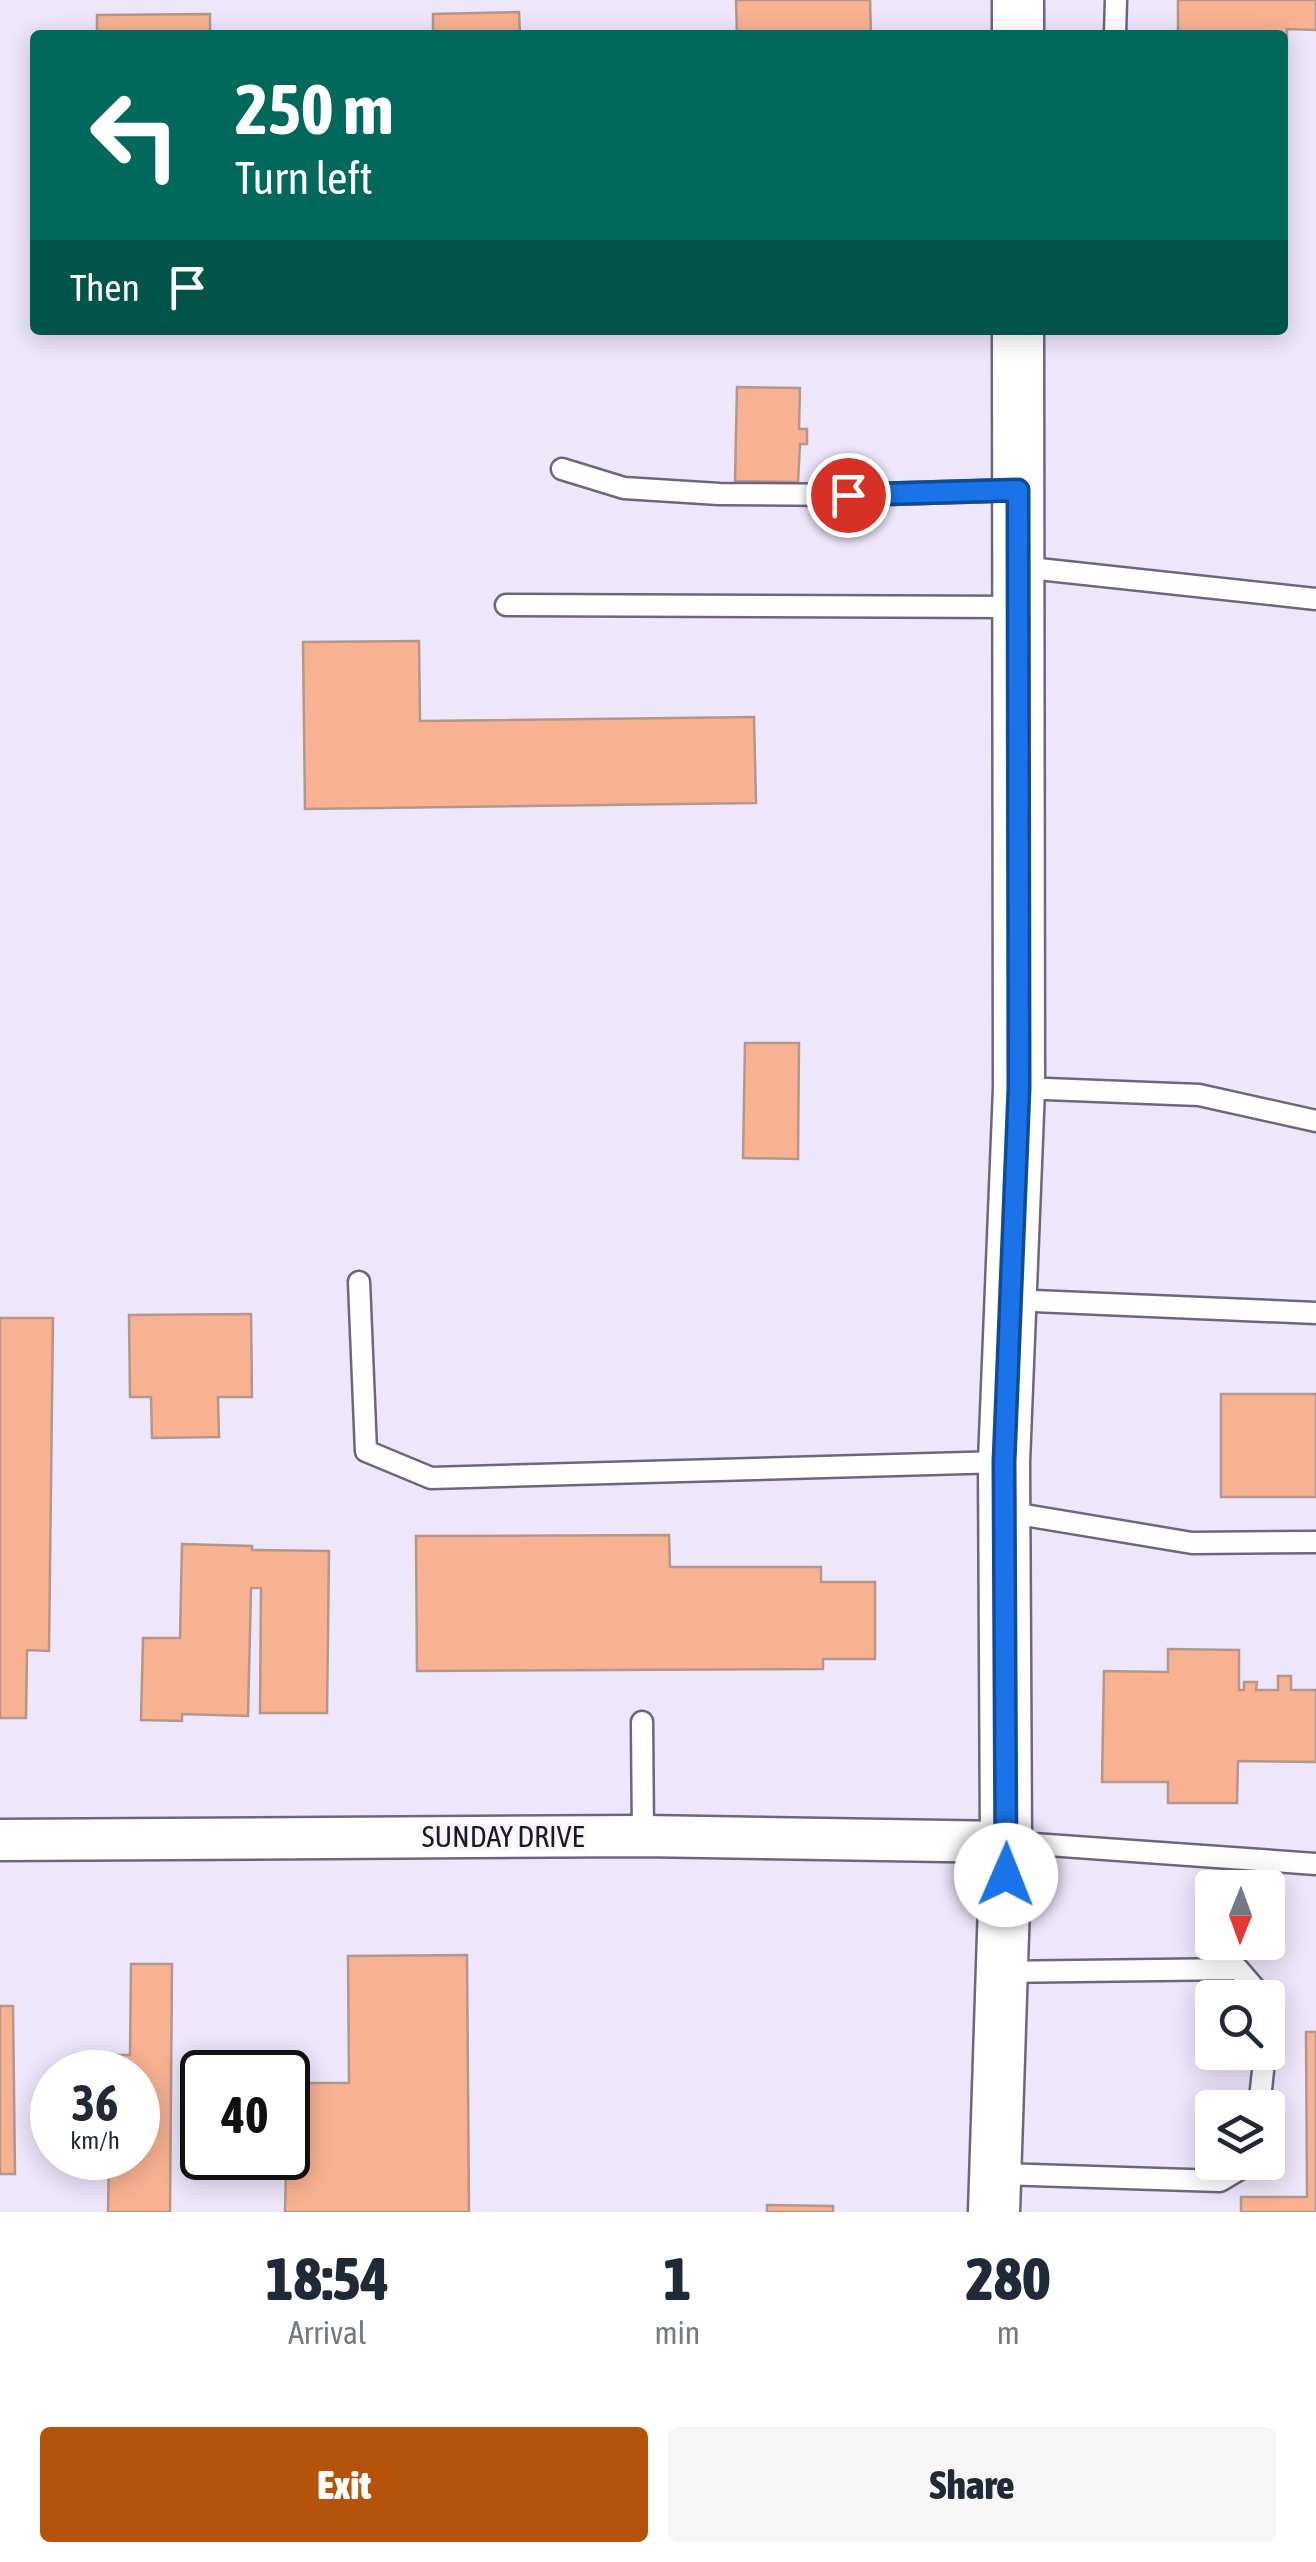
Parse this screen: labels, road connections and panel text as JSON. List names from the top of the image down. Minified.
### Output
{"streets":{"street":["SUNDAY DRIVE"]},"north":"bottom","page":{"turn":["250 m","Turn left"],"then":"Then","speed":"36 km/h","limit":"40","eta":["18:54","Arrival","1","min","280","m"],"buttons":["Exit","Share"]}}
